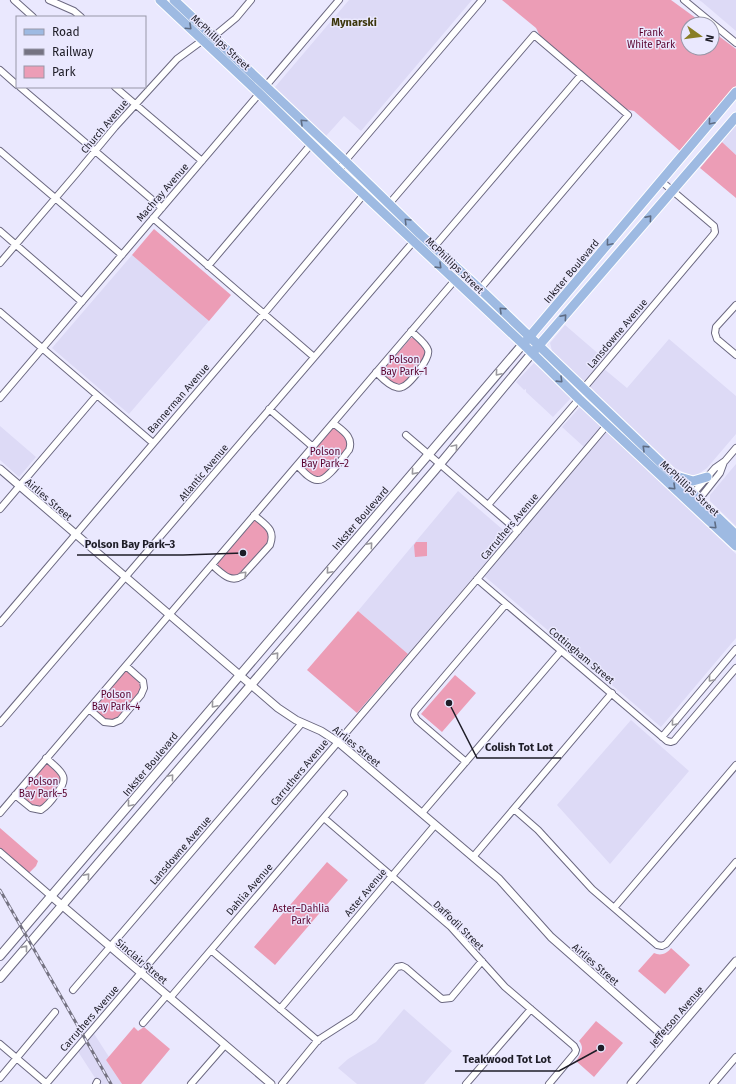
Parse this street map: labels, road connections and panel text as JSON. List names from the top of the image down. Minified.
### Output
{"streets":{"main road":["McPhillips Street","Inkster Boulevard"],"street":["Church Avenue","Machray Avenue","Lansdowne Avenue","Bannerman Avenue","Atlantic Avenue","Airlies Street","Carruthers Avenue","Cottingham Street","Dahlia Avenue","Aster Avenue","Daffodil Street","Sinclair Street","Jefferson Avenue"]},"crossings":[["McPhillips Street","Church Avenue"],["McPhillips Street","Machray Avenue"],["McPhillips Street","Inkster Boulevard"],["McPhillips Street","Lansdowne Avenue"],["McPhillips Street","Bannerman Avenue"],["McPhillips Street","Atlantic Avenue"],["McPhillips Street","Carruthers Avenue"],["Inkster Boulevard","Lansdowne Avenue"],["Inkster Boulevard","Airlies Street"],["Inkster Boulevard","Sinclair Street"],["Lansdowne Avenue","Airlies Street"],["Lansdowne Avenue","Sinclair Street"],["Bannerman Avenue","Airlies Street"],["Atlantic Avenue","Airlies Street"],["Airlies Street","Carruthers Avenue"],["Airlies Street","Aster Avenue"],["Airlies Street","Jefferson Avenue"],["Carruthers Avenue","Cottingham Street"],["Carruthers Avenue","Sinclair Street"],["Dahlia Avenue","Daffodil Street"],["Dahlia Avenue","Sinclair Street"],["Aster Avenue","Daffodil Street"]],"districts":["Mynarski"],"parks":["Frank White Park","Polson Bay Park–1","Polson Bay Park–2","Polson Bay Park–4","Polson Bay Park–5","Aster–Dahlia Park"],"places":["Polson Bay Park–3","Colish Tot Lot","Teakwood Tot Lot"],"legend":["Road","Railway","Park"],"north":"right"}
